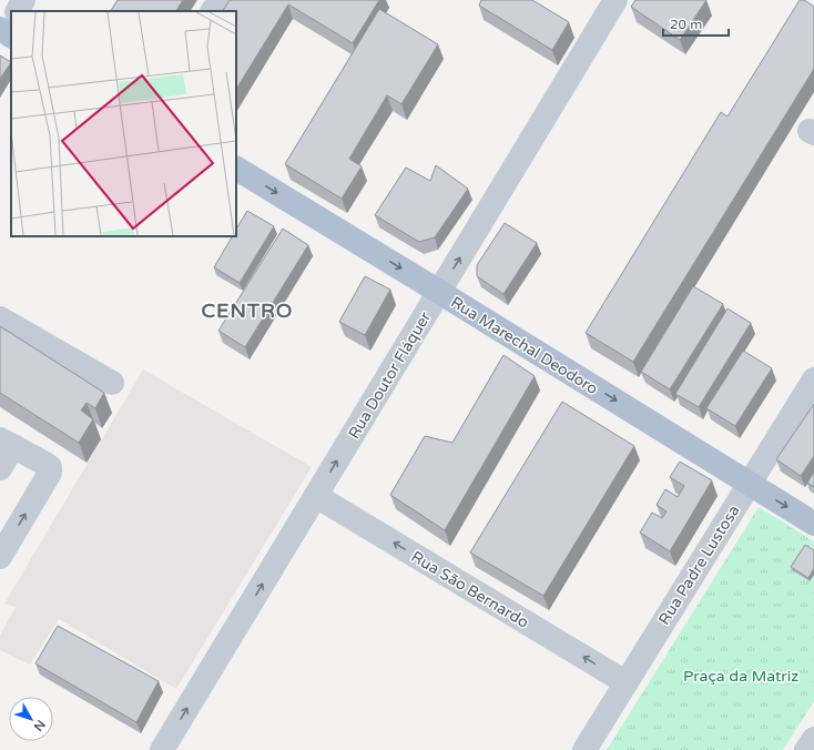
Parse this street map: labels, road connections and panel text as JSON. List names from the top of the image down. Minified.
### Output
{"streets":{"main road":["Rua Marechal Deodoro"],"street":["Rua Doutor Fláquer","Rua Padre Lustosa","Rua São Bernardo"]},"crossings":[["Rua Marechal Deodoro","Rua Doutor Fláquer"],["Rua Marechal Deodoro","Rua Padre Lustosa"],["Rua Doutor Fláquer","Rua São Bernardo"],["Rua Padre Lustosa","Rua São Bernardo"]],"one_way":["Rua Marechal Deodoro","Rua Doutor Fláquer","Rua São Bernardo"],"districts":["CENTRO"],"parks":["Praça da Matriz"],"scale_bar":"20 m","north":"bottom right"}
